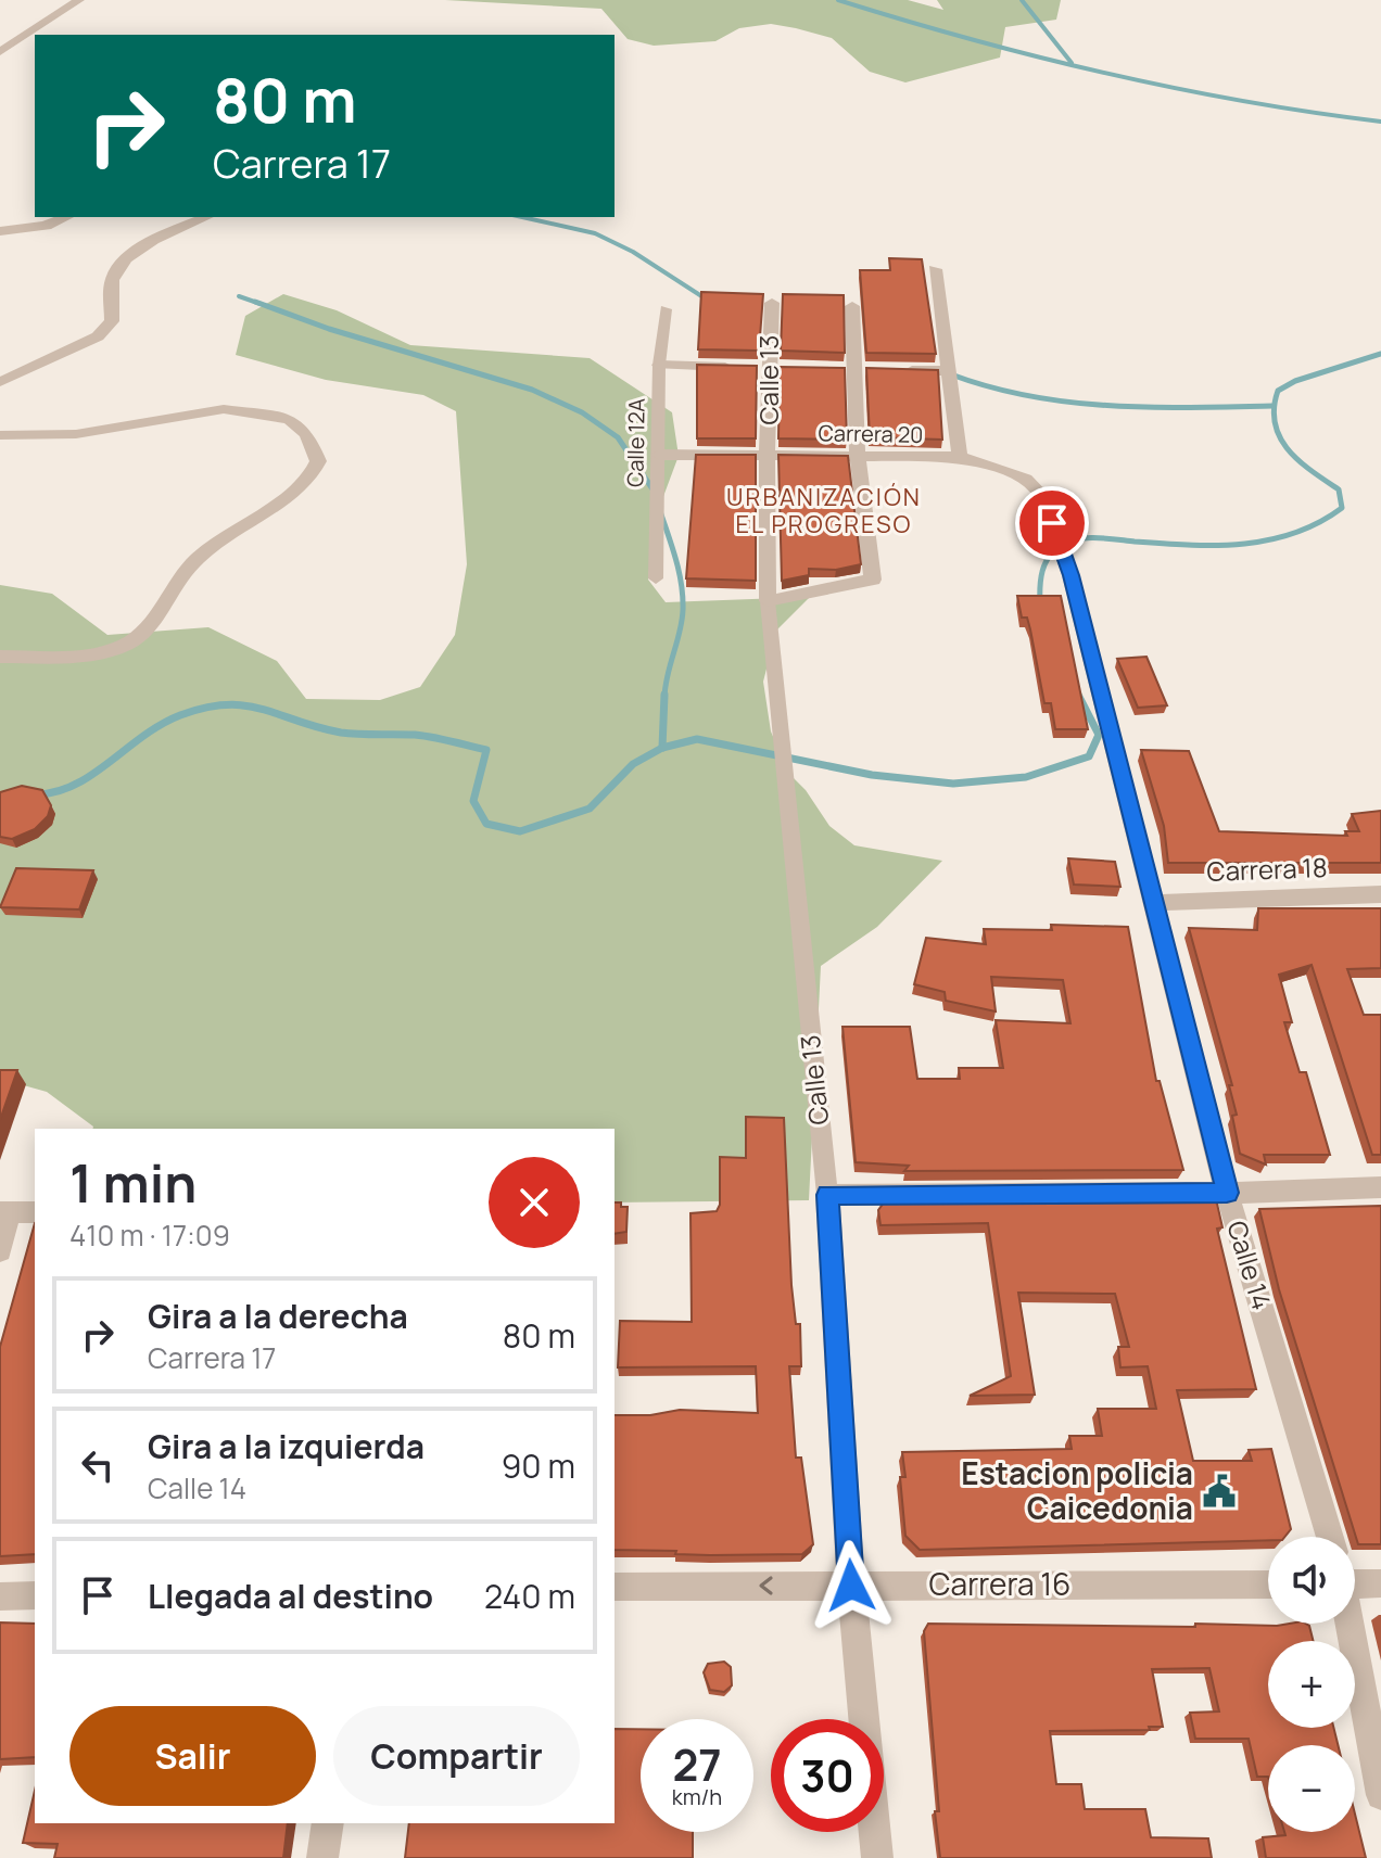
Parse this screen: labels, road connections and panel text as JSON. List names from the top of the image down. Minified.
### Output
{"streets":{"street":["Calle 13","Carrera 20","Calle 12A","Carrera 18","Calle 14","Carrera 16"]},"crossings":[["Calle 13","Carrera 20"],["Calle 13","Carrera 16"],["Carrera 20","Calle 12A"],["Carrera 20","Calle 14"],["Carrera 18","Calle 14"]],"one_way":["Carrera 16"],"districts":["URBANIZACIÓN EL PROGRESO"],"places":{"public building":["Estacion policia Caicedonia"]},"page":{"turn":["80 m","Carrera 17"],"heading":["1 min","410 m · 17:09"],"list":[{"name":"Gira a la derecha","note":"Carrera 17","value":"80 m"},{"name":"Gira a la izquierda","note":"Calle 14","value":"90 m"},{"name":"Llegada al destino","value":"240 m"}],"map_buttons":["+","−"],"buttons":["Salir","Compartir"],"speed":"27 km/h","limit":"30"}}
